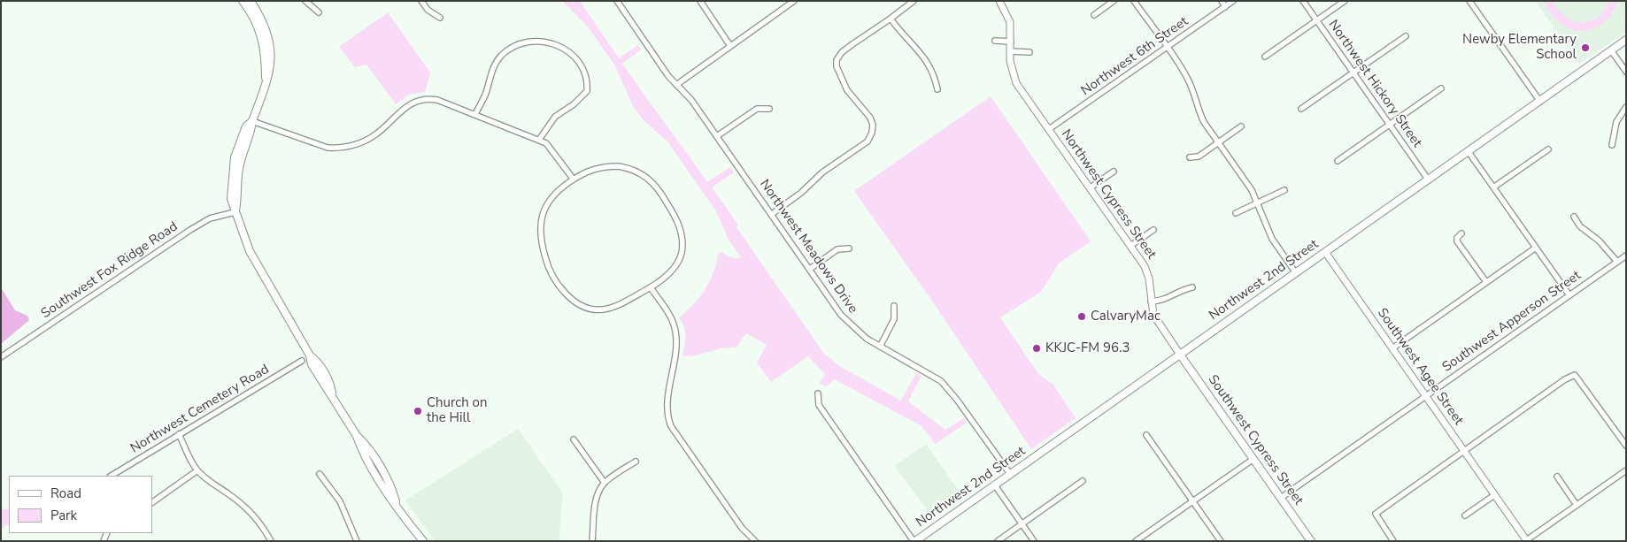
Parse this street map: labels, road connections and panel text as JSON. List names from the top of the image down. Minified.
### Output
{"streets":{"main road":["Northwest 2nd Street","Southwest Cypress Street"],"street":["Northwest 6th Street","Northwest Hickory Street","Northwest Cypress Street","Northwest Meadows Drive","Southwest Fox Ridge Road","Southwest Apperson Street","Southwest Agee Street","Northwest Cemetery Road"]},"crossings":[["Northwest 6th Street","Northwest Cypress Street"],["Northwest Hickory Street","Northwest 2nd Street"],["Northwest Cypress Street","Northwest 2nd Street"],["Northwest Cypress Street","Southwest Cypress Street"],["Northwest Meadows Drive","Northwest 2nd Street"],["Northwest 2nd Street","Southwest Agee Street"],["Northwest 2nd Street","Southwest Cypress Street"],["Southwest Apperson Street","Southwest Agee Street"],["Southwest Apperson Street","Southwest Cypress Street"]],"places":["Newby Elementary School","CalvaryMac","KKJC-FM 96.3","Church on the Hill"],"legend":["Road","Park"]}
